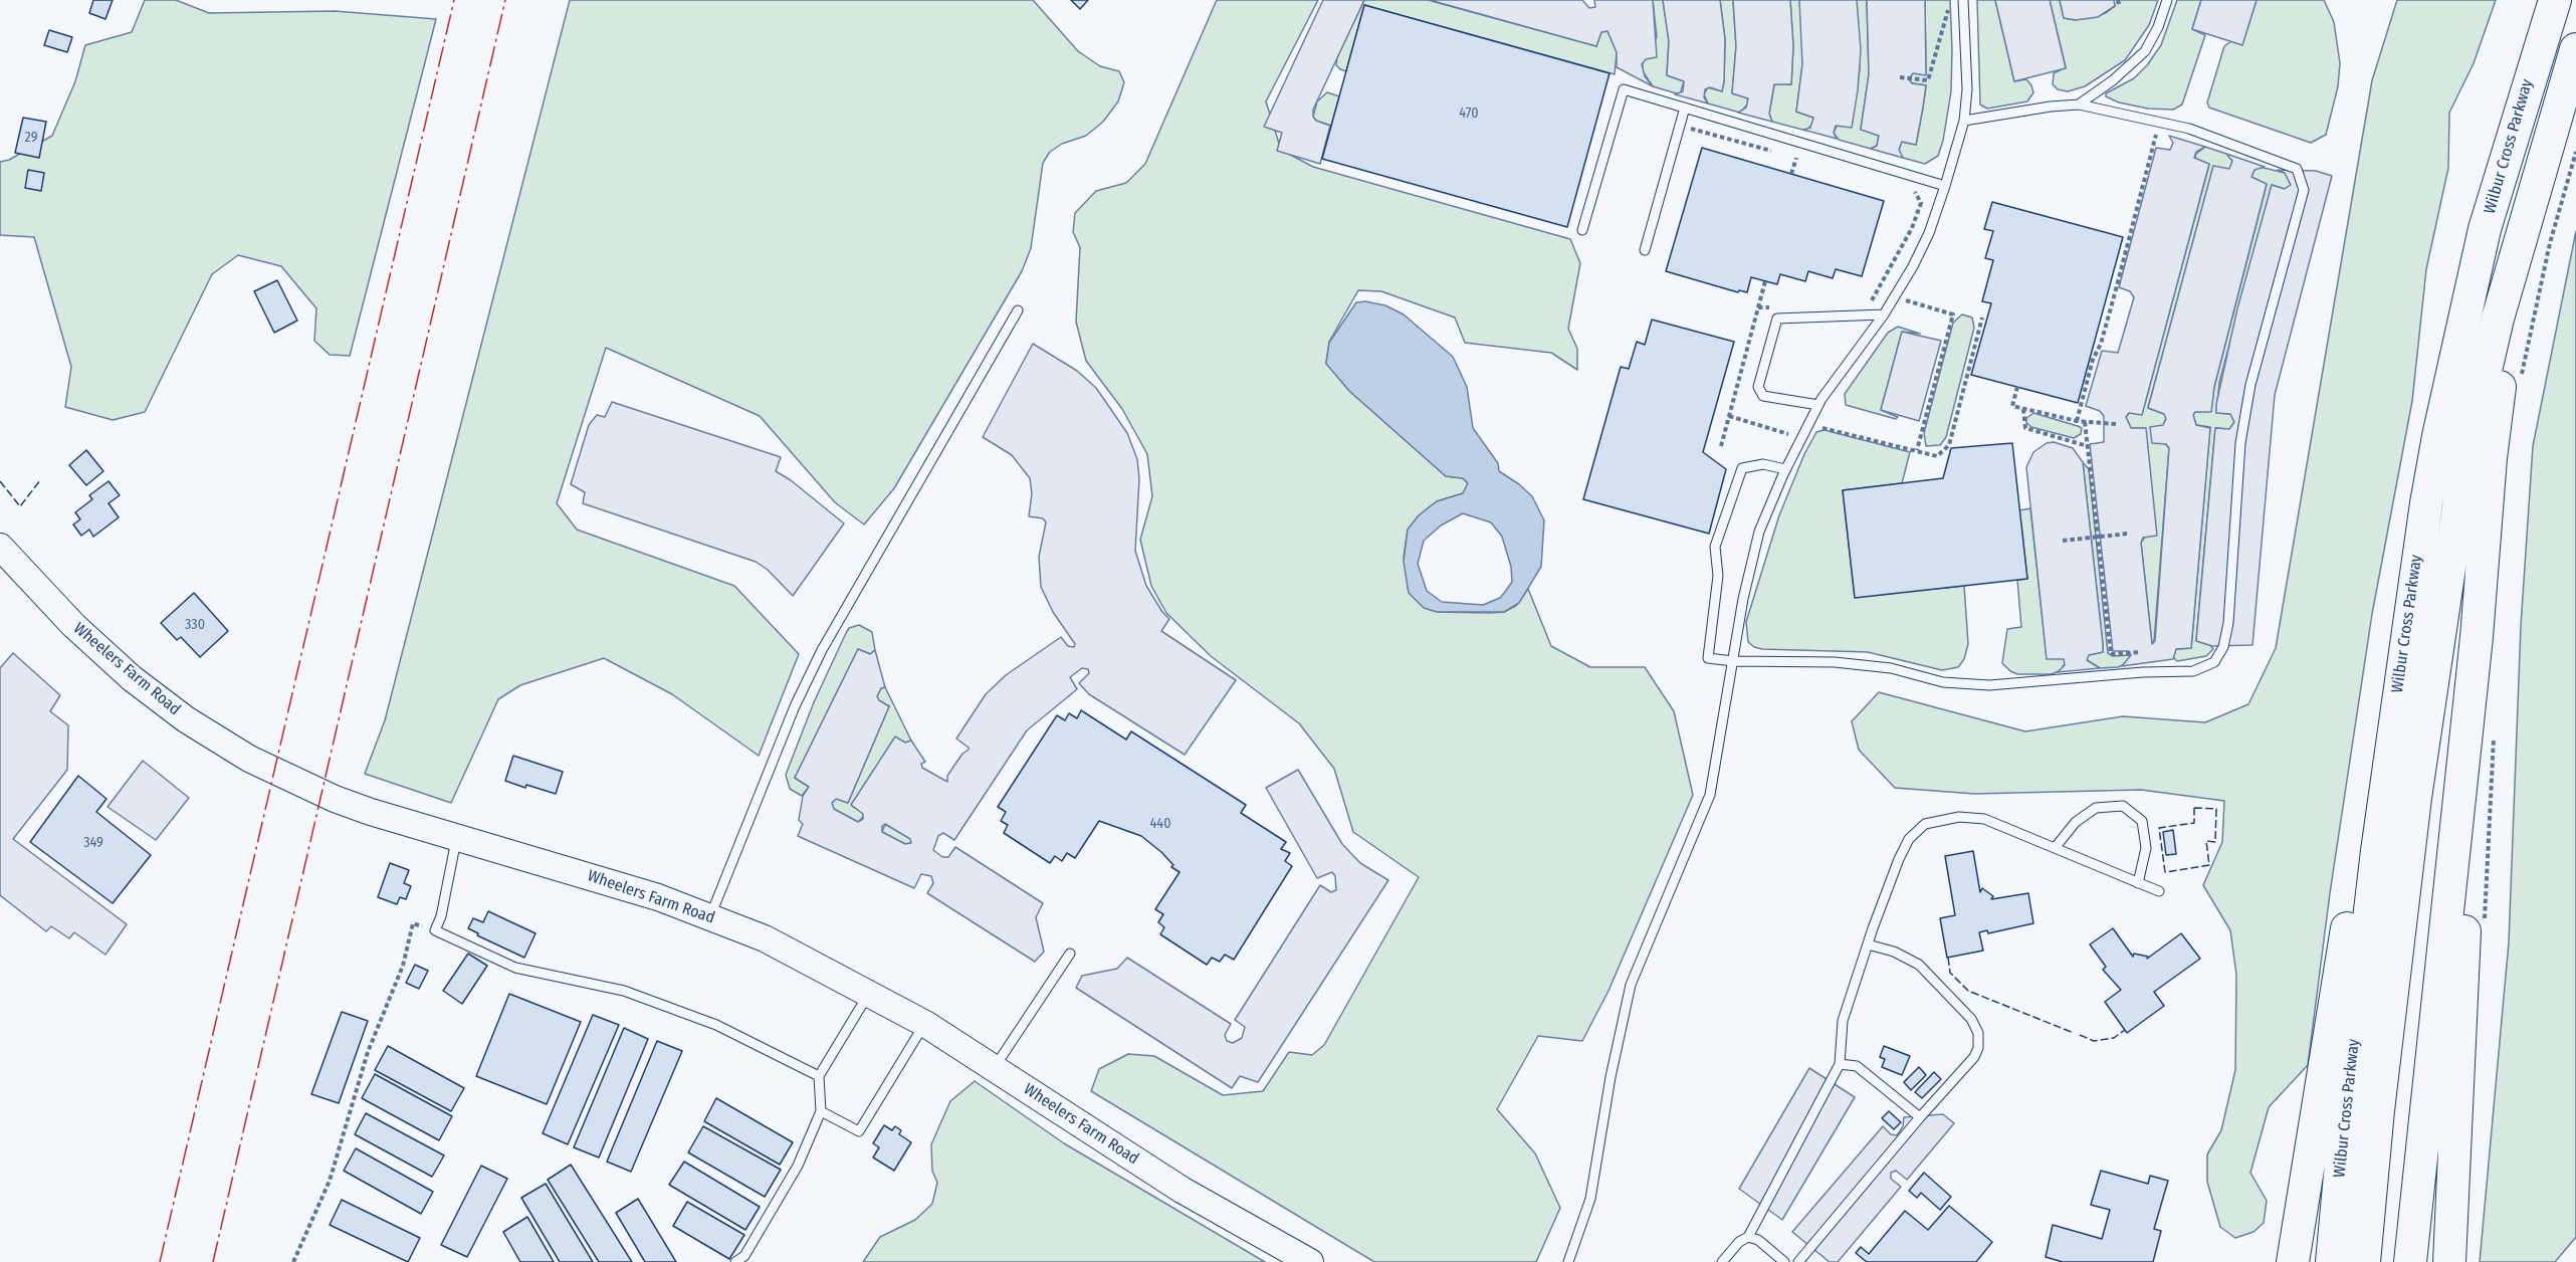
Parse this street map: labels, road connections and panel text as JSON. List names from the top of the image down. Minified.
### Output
{"streets":{"highway":["Wilbur Cross Parkway"],"main road":["Wheelers Farm Road"]},"house_numbers":["470","29","330","440","349"]}
